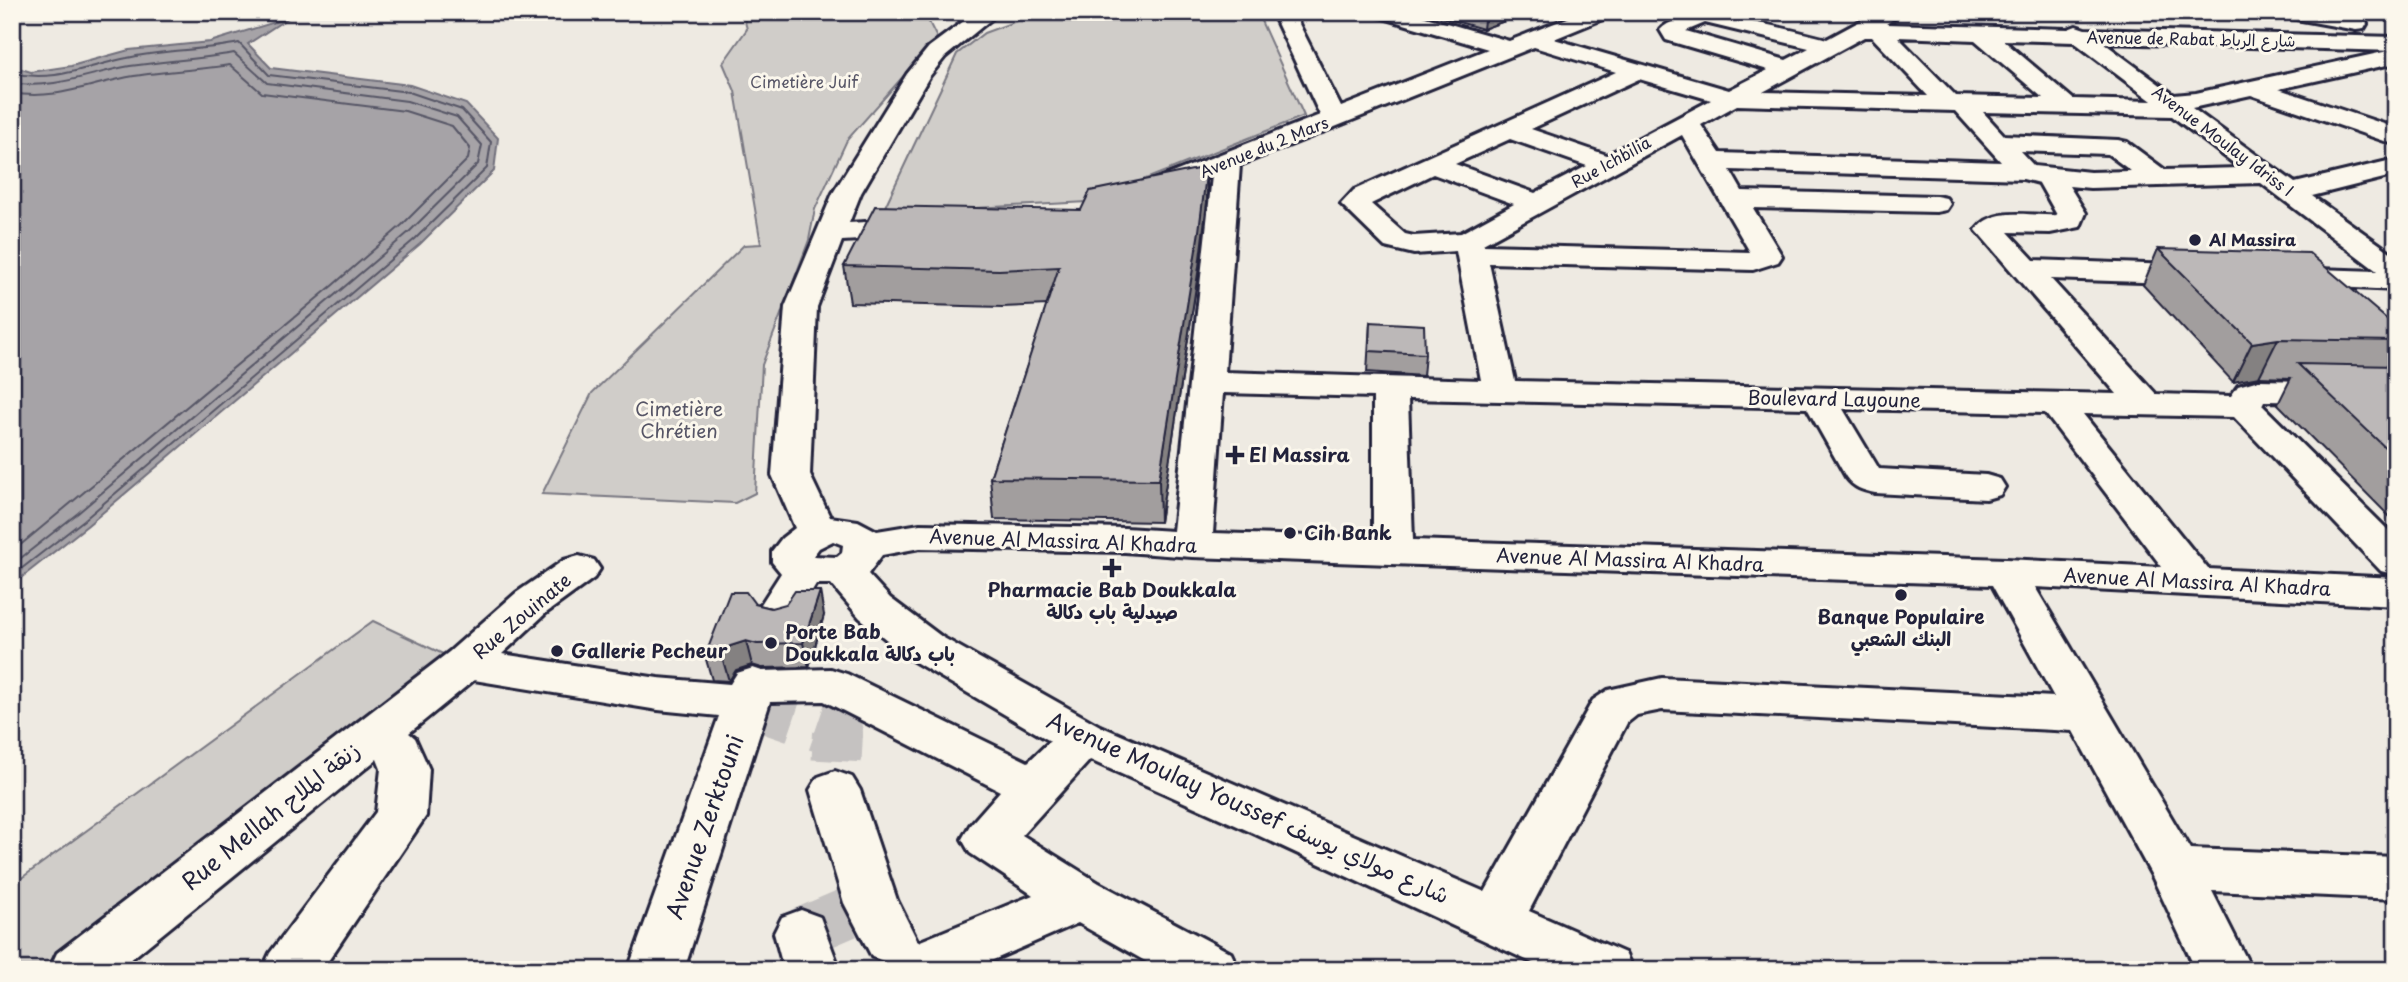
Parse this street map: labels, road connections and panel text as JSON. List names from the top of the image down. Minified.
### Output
{"streets":{"street":["Avenue de Rabat شارع الرباط","Avenue Moulay Idriss I","Avenue du 2 Mars","Rue Ichbilia","Boulevard Layoune","Avenue Al Massira Al Khadra","Rue Zouinate","Avenue Moulay Youssef شارع مولاي يوسف","Rue Mellah زنقة الملاح","Avenue Zerktouni"]},"crossings":[["Avenue de Rabat شارع الرباط","Avenue Moulay Idriss I"],["Avenue de Rabat شارع الرباط","Rue Ichbilia"],["Avenue Al Massira Al Khadra","Avenue Moulay Youssef شارع مولاي يوسف"],["Rue Zouinate","Rue Mellah زنقة الملاح"]],"parks":["Cimetière Juif","Cimetière Chrétien"],"places":{"other":["Al Massira","Cih Bank","Banque Populaire البنك الشعبي","Porte Bab Doukkala باب دكالة","Gallerie Pecheur"],"health":["El Massira","Pharmacie Bab Doukkala صيدلية باب دكالة"]}}
